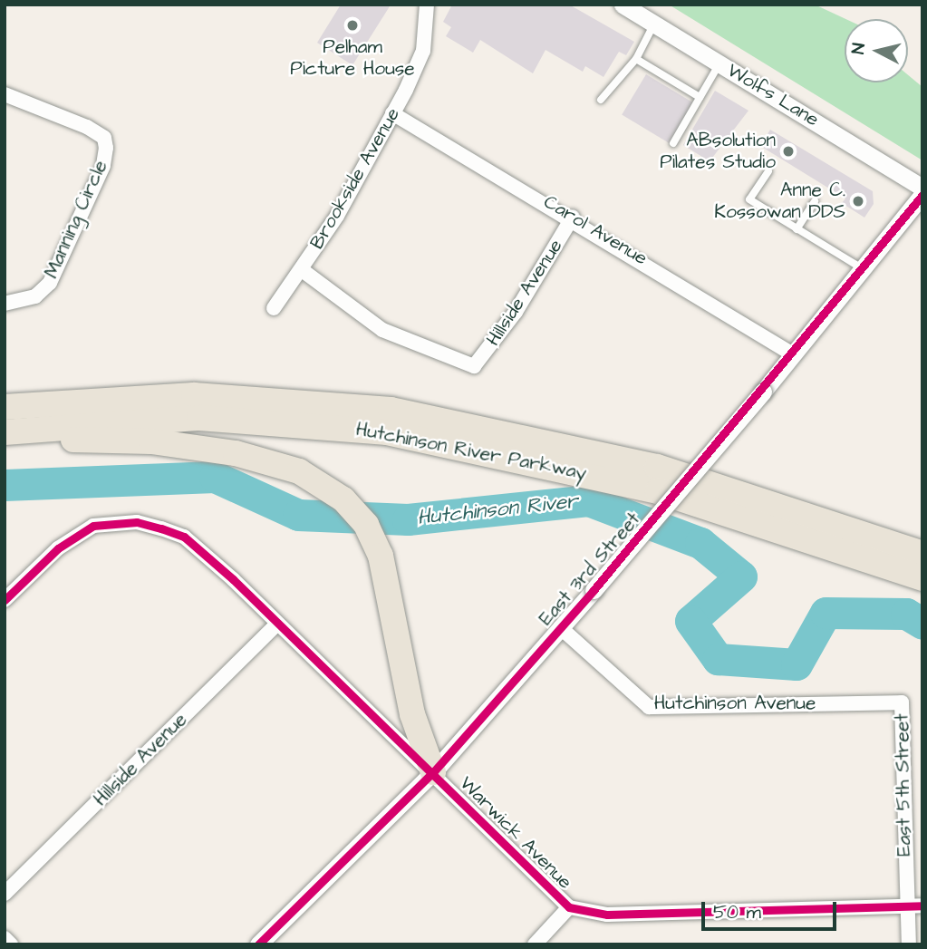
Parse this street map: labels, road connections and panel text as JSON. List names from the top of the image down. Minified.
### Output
{"streets":{"highway":["Hutchinson River Parkway"],"street":["Wolfs Lane","Brookside Avenue","Manning Circle","Carol Avenue","Hillside Avenue","East 3rd Street","Hutchinson Avenue","East 5th Street","Warwick Avenue"]},"crossings":[["Brookside Avenue","Carol Avenue"],["Brookside Avenue","Hillside Avenue"],["Carol Avenue","Hillside Avenue"],["Carol Avenue","East 3rd Street"],["Hillside Avenue","Warwick Avenue"],["East 3rd Street","Hutchinson Avenue"],["East 3rd Street","Warwick Avenue"],["Hutchinson Avenue","East 5th Street"],["East 5th Street","Warwick Avenue"]],"water":["Hutchinson River"],"places":["Pelham Picture House","ABsolution Pilates Studio","Anne C. Kossowan DDS"],"scale_bar":"50 m","north":"left"}
